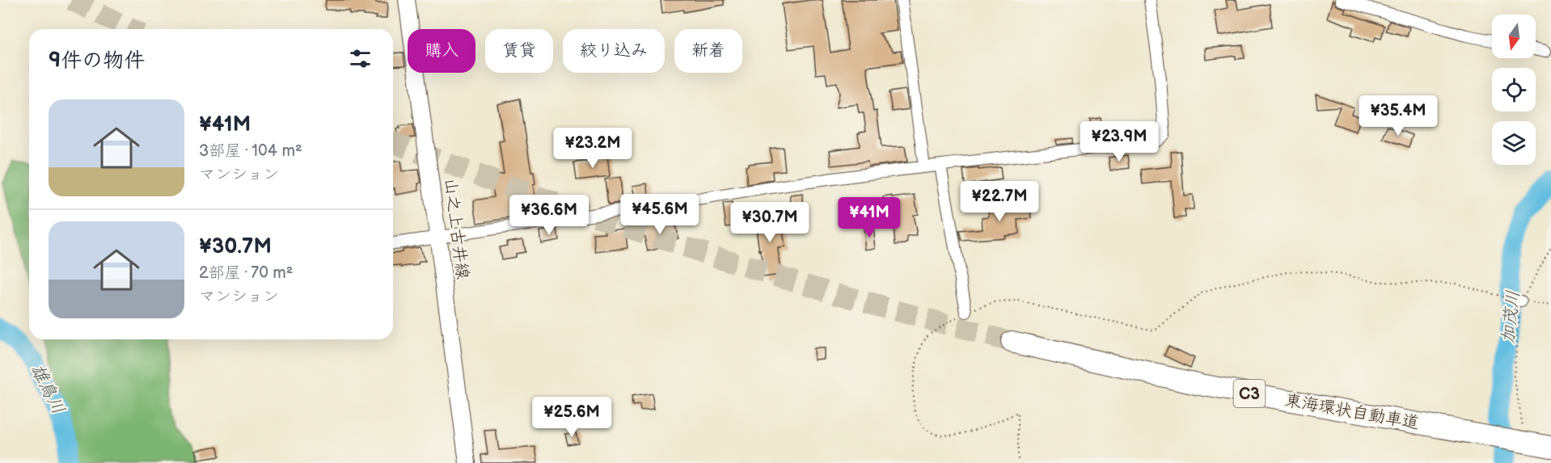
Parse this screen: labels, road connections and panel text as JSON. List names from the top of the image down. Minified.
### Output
{"streets":{"highway":["C3","東海環状自動車道"],"main road":["山之上古井線"]},"water":["加茂川","雄鳥川"],"north":"bottom","page":{"chip":["購入","賃貸","絞り込み","新着"],"heading":"9件の物件","list":[{"name":"¥41M","note":"3部屋 · 104 m² · マンション"},{"name":"¥30.7M","note":"2部屋 · 70 m² · マンション"}],"price":["¥35.4M","¥23.9M","¥23.2M","¥22.7M","¥45.6M","¥36.6M","¥41M","¥30.7M","¥25.6M"]}}
